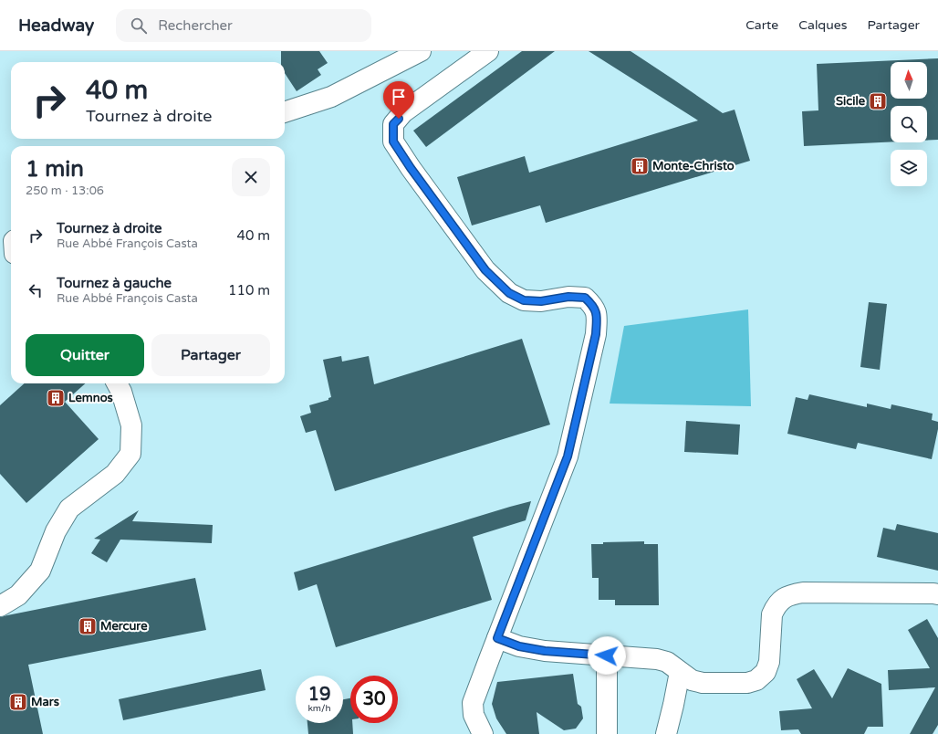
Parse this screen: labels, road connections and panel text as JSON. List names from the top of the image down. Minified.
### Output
{"places":{"building":["Sicile","Monte-Christo","Lemnos","Mercure","Mars"]},"north":"top","page":{"header":"Headway","search":"Rechercher","nav":["Carte","Calques","Partager"],"turn":["40 m","Tournez à droite"],"heading":["1 min","250 m · 13:06"],"list":[{"name":"Tournez à droite","note":"Rue Abbé François Casta","value":"40 m"},{"name":"Tournez à gauche","note":"Rue Abbé François Casta","value":"110 m"}],"buttons":["Quitter","Partager"],"speed":"19 km/h","limit":"30"}}
